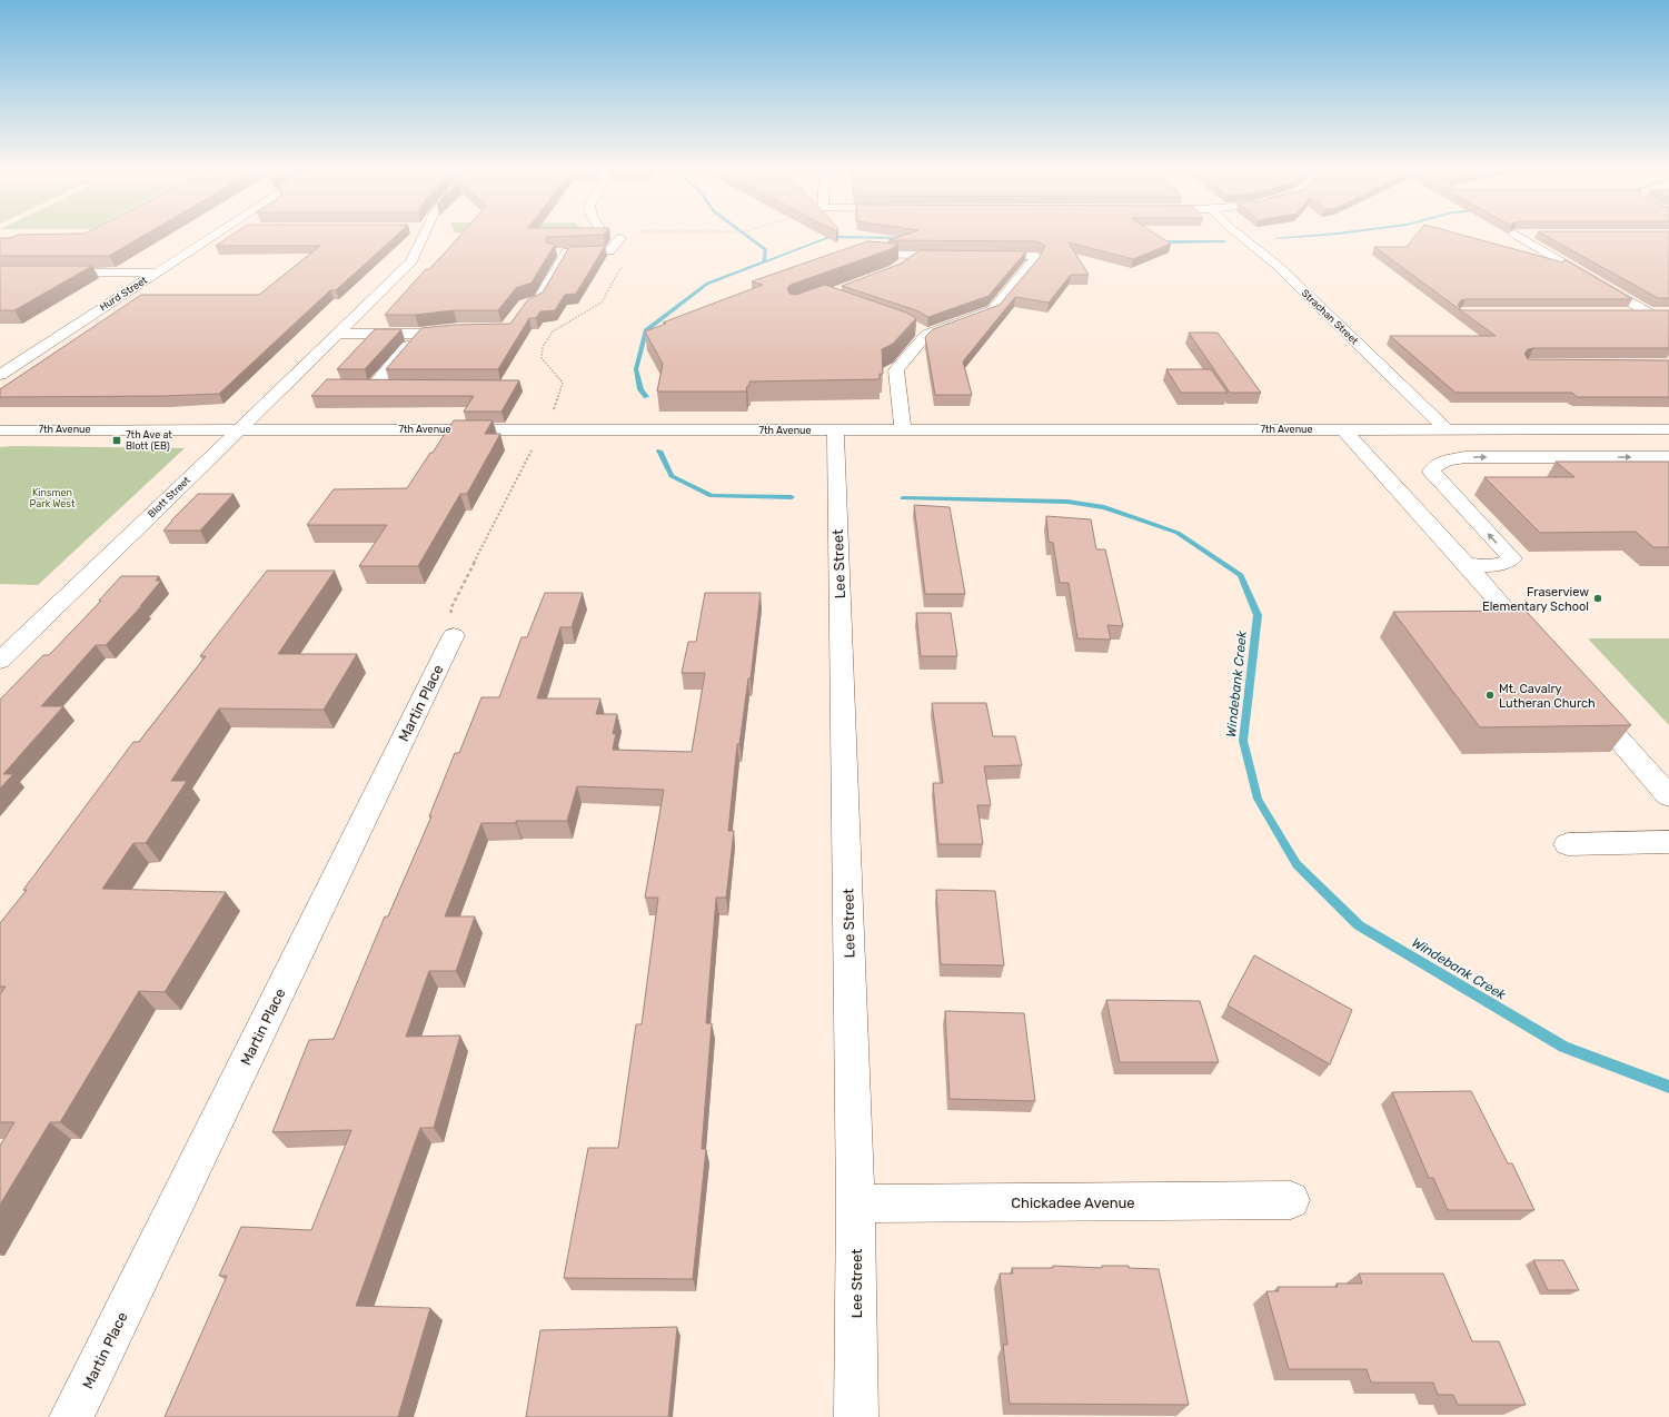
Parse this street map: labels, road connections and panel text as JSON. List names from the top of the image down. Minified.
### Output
{"streets":{"street":["Hurd Street","Strachan Street","7th Avenue","Blott Street","Lee Street","Martin Place","Chickadee Avenue"]},"crossings":[["Strachan Street","7th Avenue"],["7th Avenue","Blott Street"],["7th Avenue","Lee Street"],["Lee Street","Chickadee Avenue"]],"water":["Windebank Creek"],"parks":["Kinsmen Park West"],"places":{"transit":["7th Ave at Blott (EB)"],"other":["Fraserview Elementary School","Mt. Cavalry Lutheran Church"]}}
